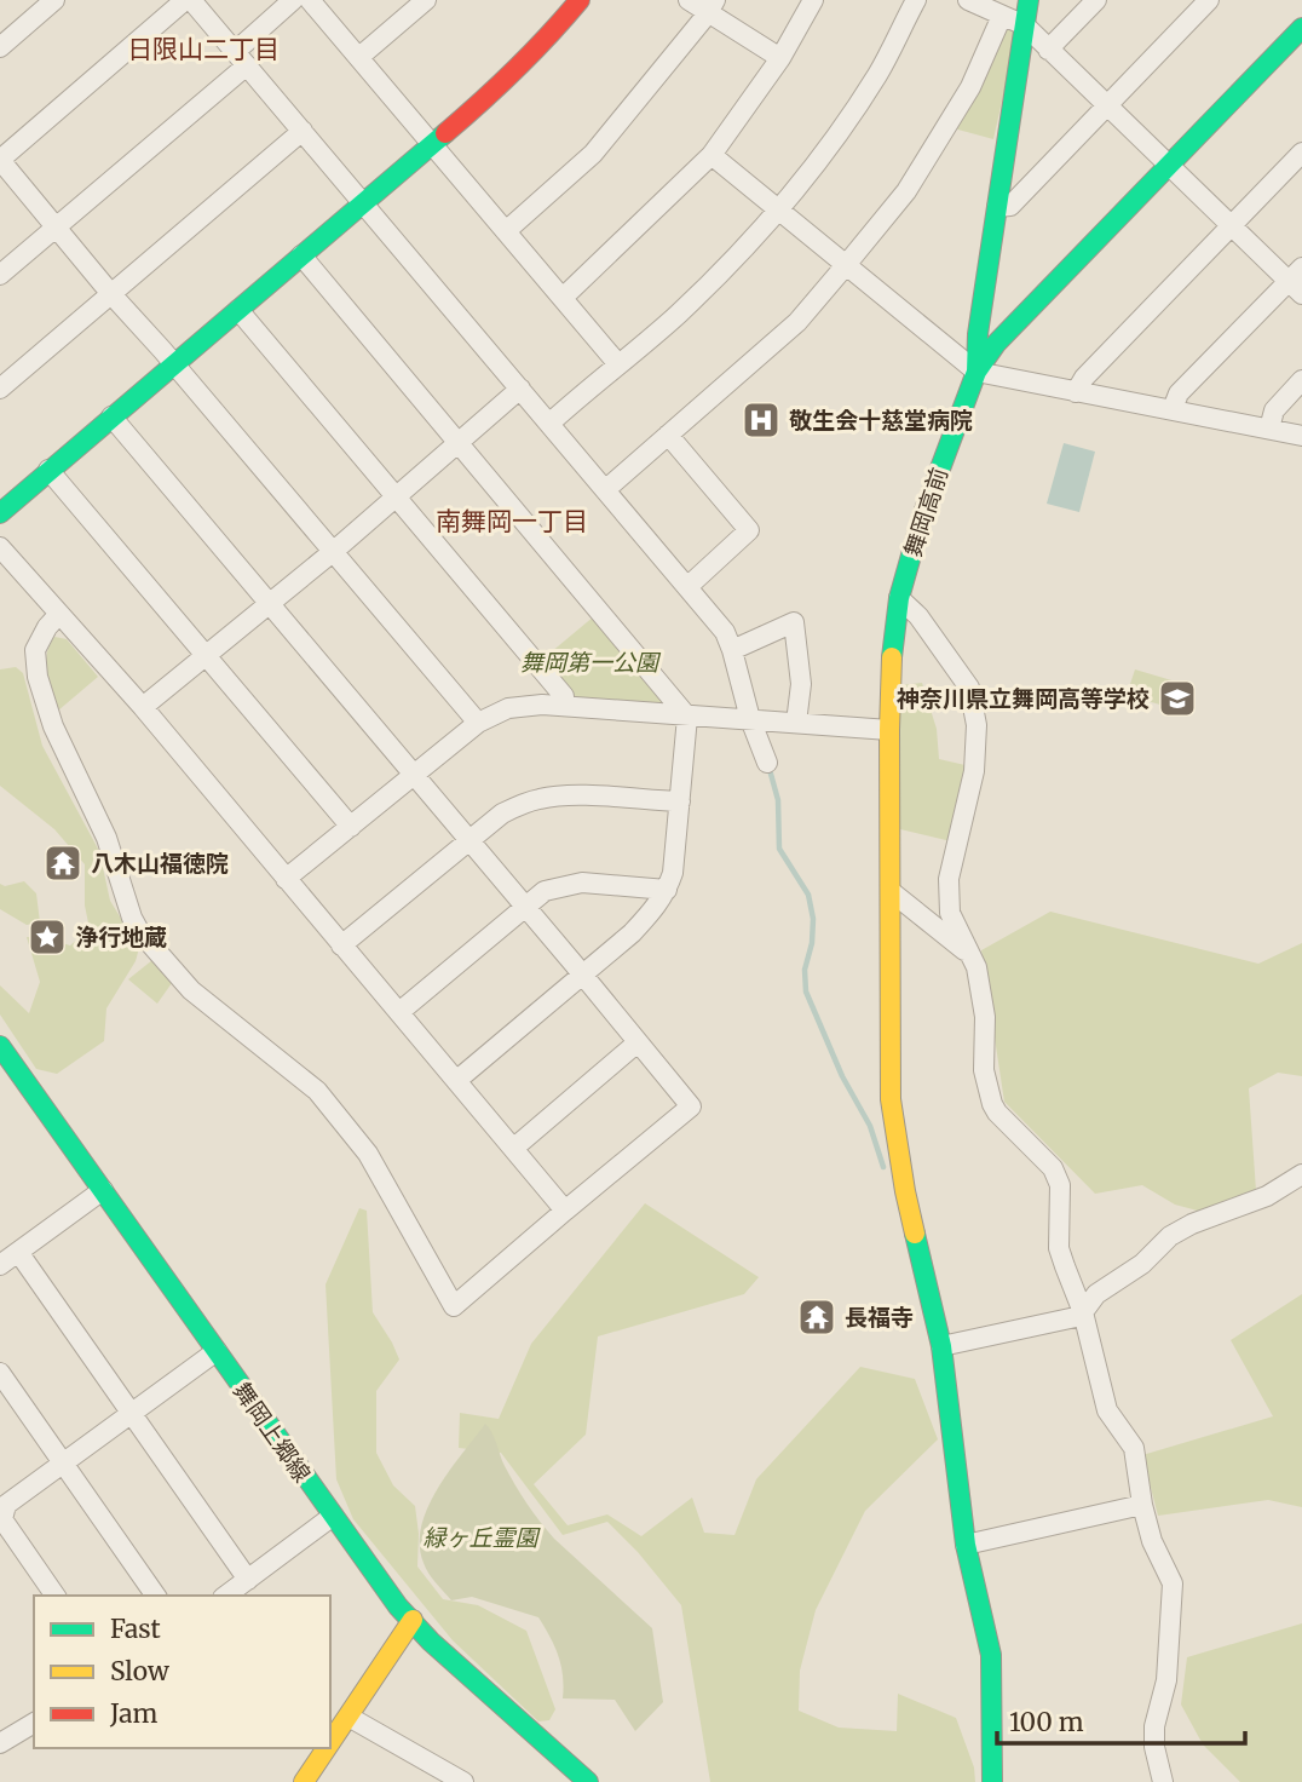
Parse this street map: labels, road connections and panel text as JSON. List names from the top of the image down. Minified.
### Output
{"streets":{"street":["舞岡高前","舞岡上郷線"]},"districts":["日限山二丁目","南舞岡一丁目"],"parks":["舞岡第一公園","緑ヶ丘霊園"],"places":{"hospital":["敬生会十慈堂病院"],"school or university":["神奈川県立舞岡高等学校"],"temple":["八木山福徳院","長福寺"],"place":["浄行地蔵"]},"legend":["Fast","Slow","Jam"],"scale_bar":"100 m"}
